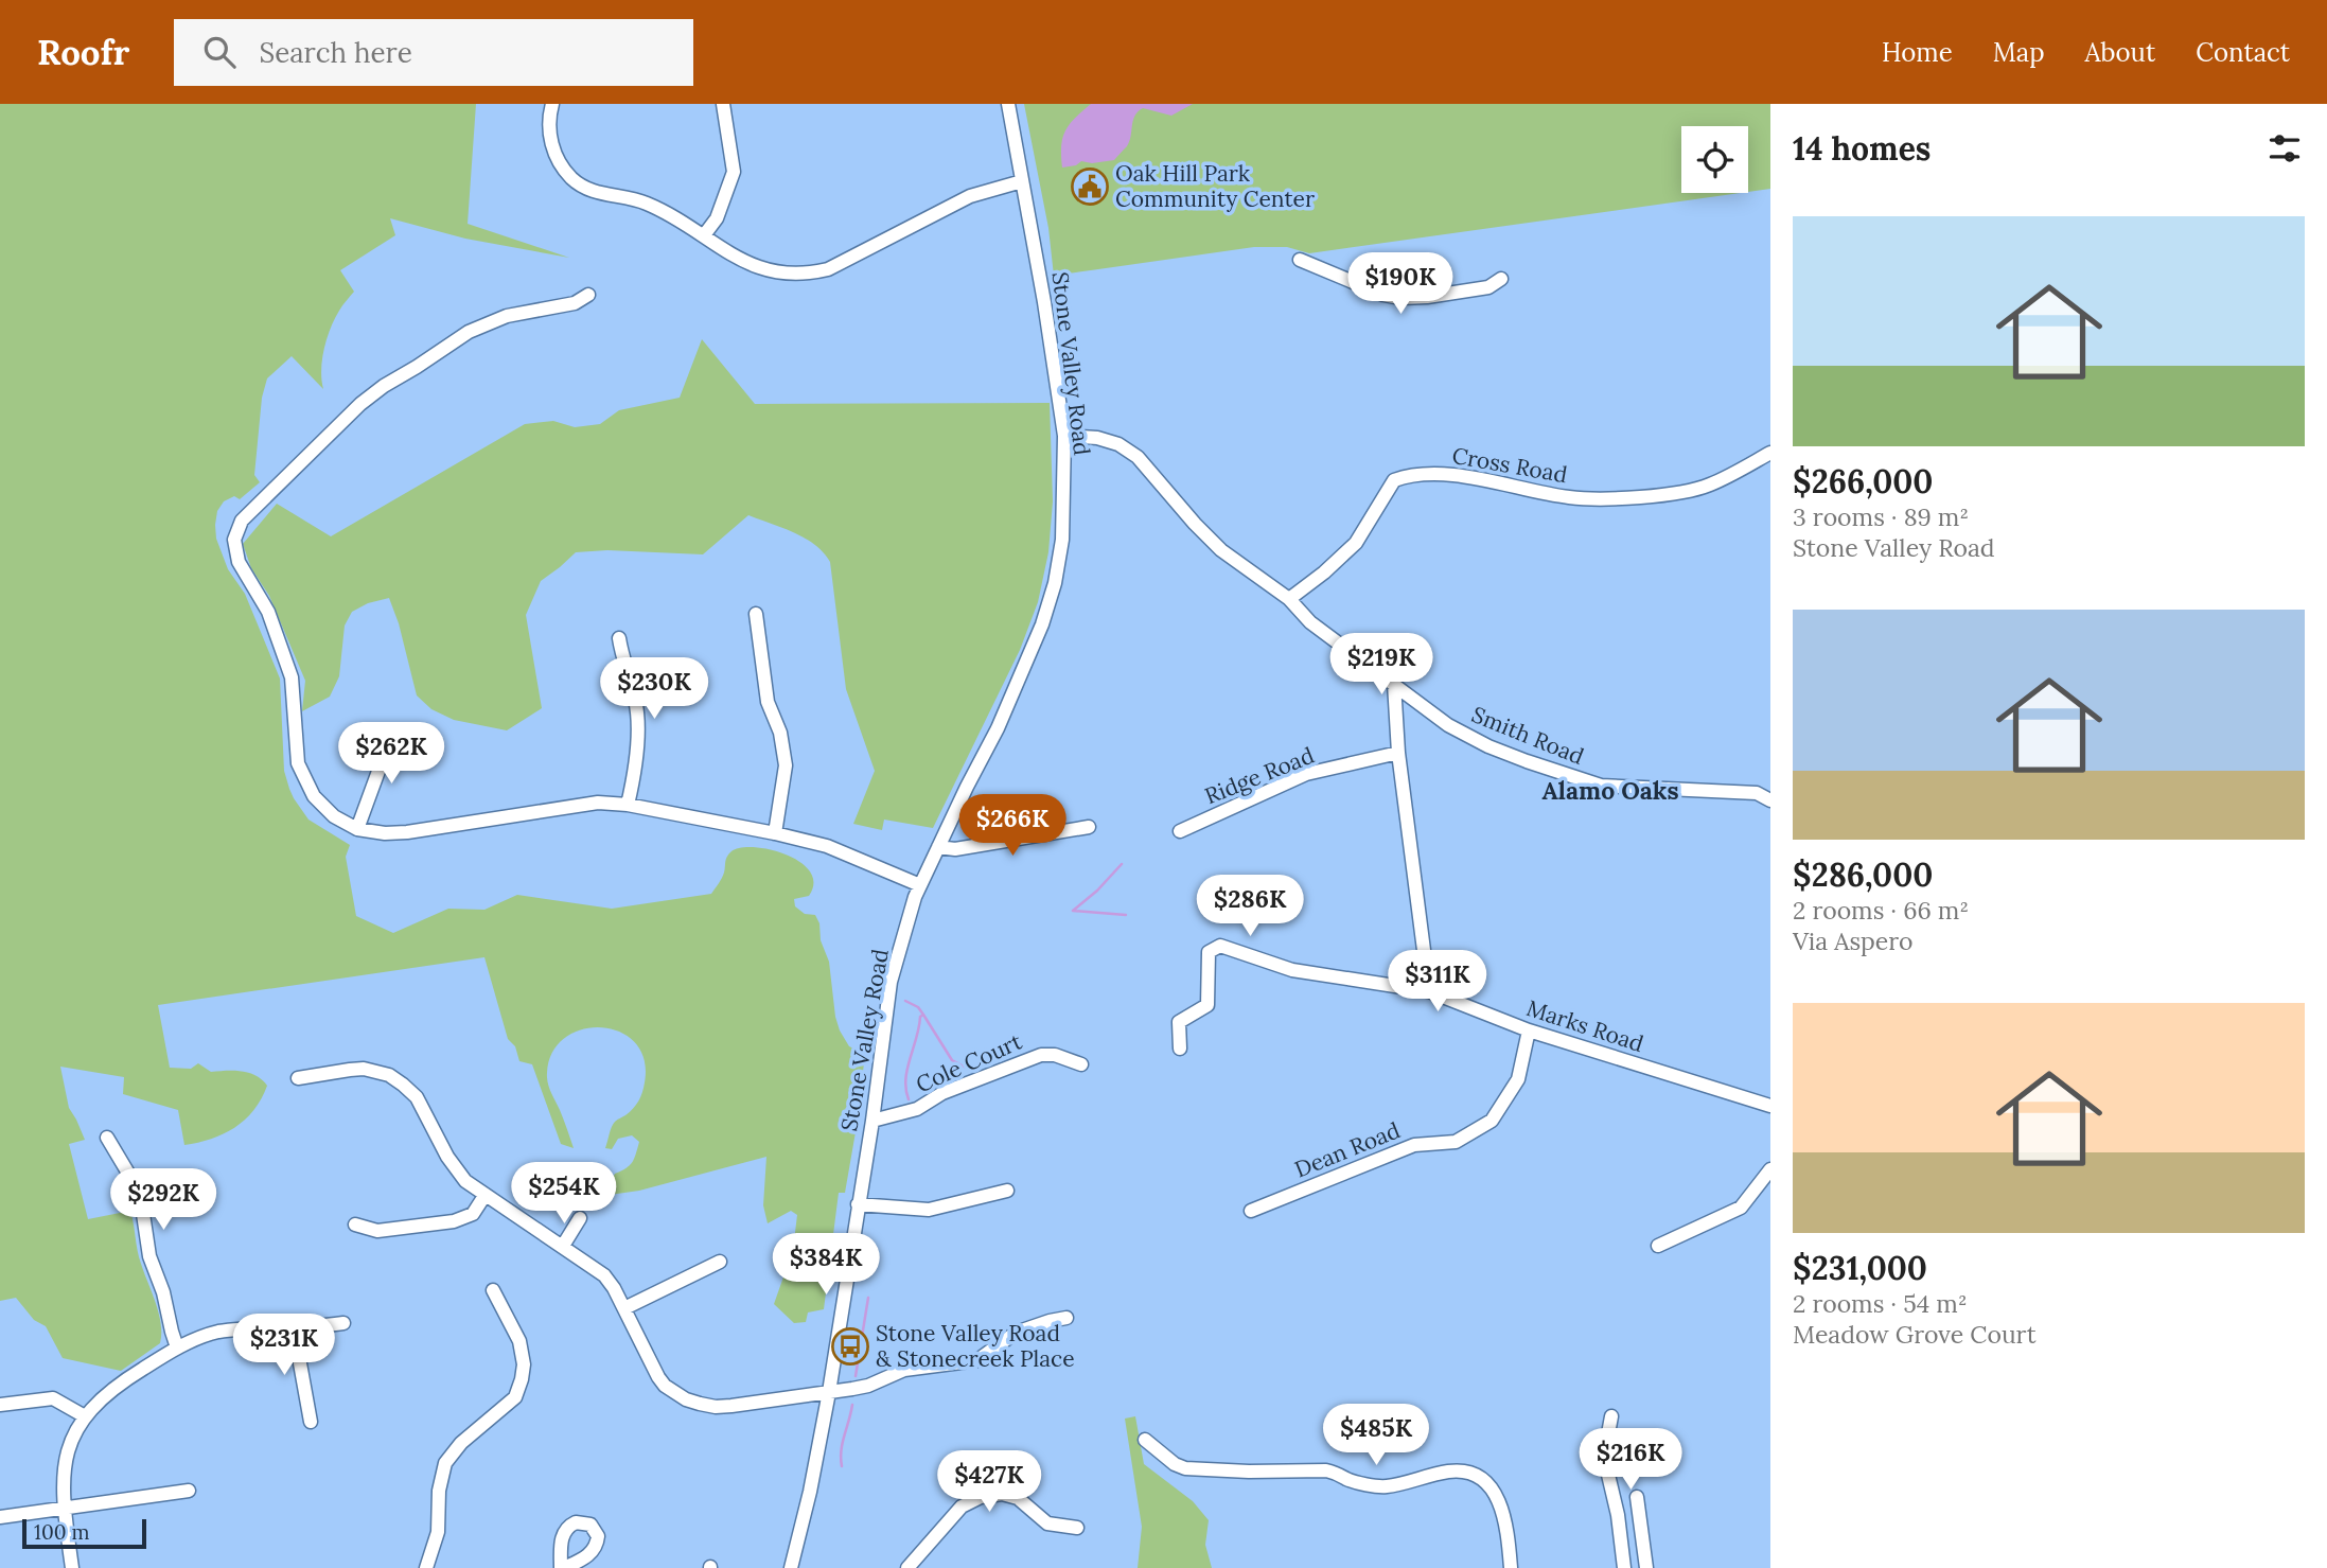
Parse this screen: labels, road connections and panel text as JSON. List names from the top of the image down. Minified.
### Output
{"streets":{"street":["Stone Valley Road","Cross Road","Smith Road","Ridge Road","Marks Road","Cole Court","Dean Road"]},"crossings":[["Stone Valley Road","Smith Road"],["Stone Valley Road","Cole Court"],["Cross Road","Smith Road"],["Marks Road","Dean Road"]],"districts":["Alamo Oaks"],"places":{"public building":["Oak Hill Park Community Center"],"bus stop":["Stone Valley Road & Stonecreek Place"]},"scale_bar":"100 m","page":{"header":"Roofr","search":"Search here","nav":["Home","Map","About","Contact"],"heading":"14 homes","list":[{"name":"$266,000","note":"3 rooms · 89 m² · Stone Valley Road"},{"name":"$286,000","note":"2 rooms · 66 m² · Via Aspero"},{"name":"$231,000","note":"2 rooms · 54 m² · Meadow Grove Court"}],"price":["$190K","$219K","$230K","$262K","$266K","$286K","$311K","$254K","$292K","$384K","$231K","$485K","$216K","$427K"],"scale":"100 m"}}
